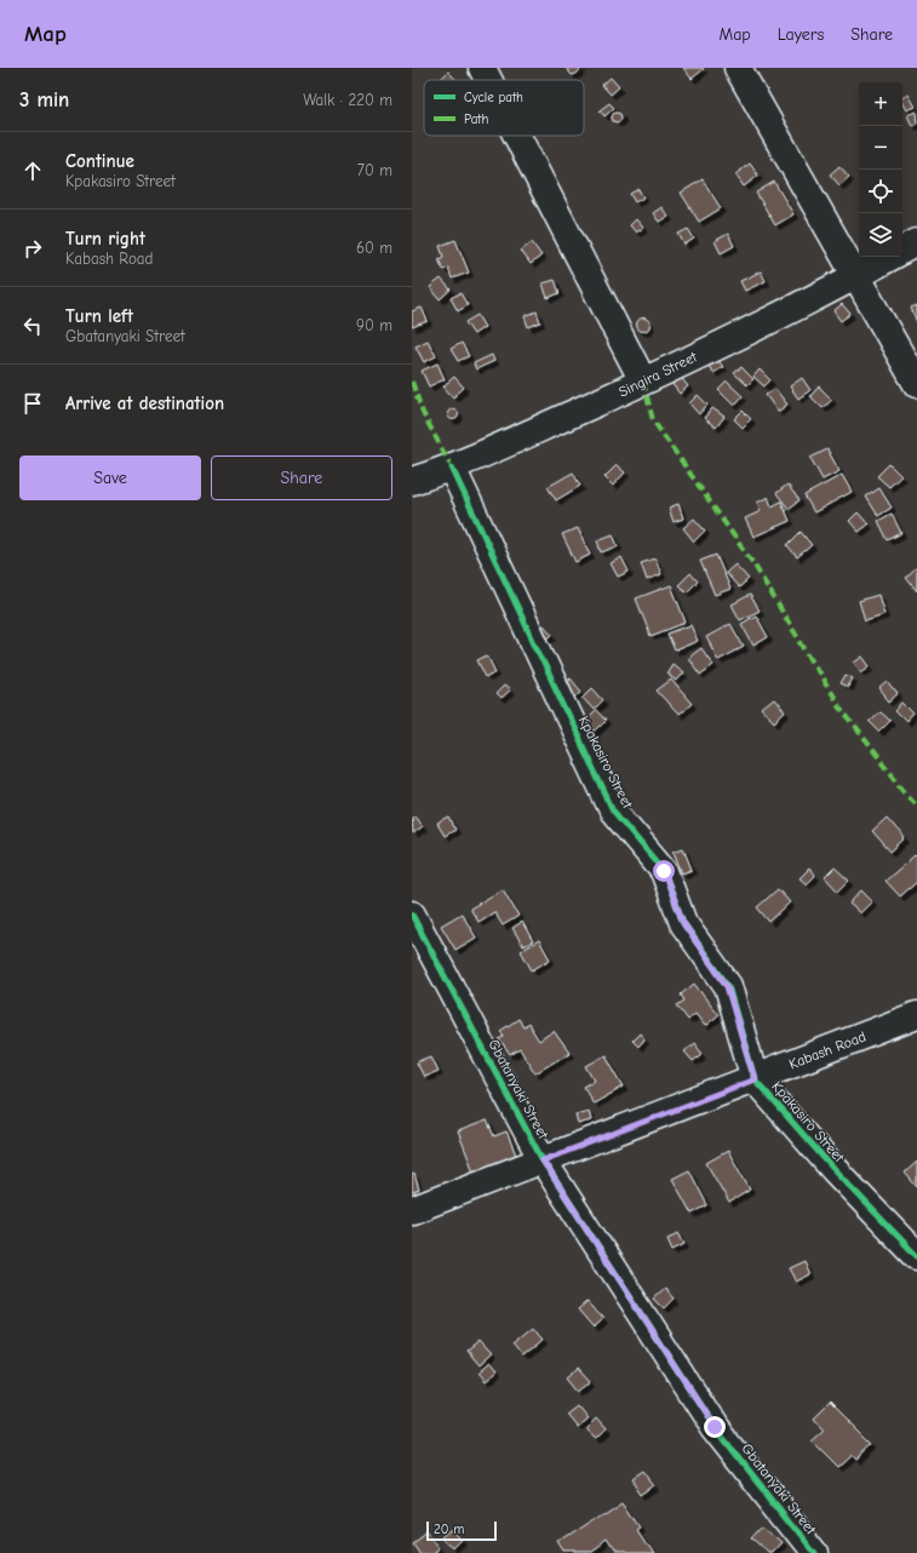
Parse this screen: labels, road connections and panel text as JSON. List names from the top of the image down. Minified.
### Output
{"streets":{"street":["Singira Street","Kpakasiro Street","Kabash Road","Gbatanyaki Street"]},"crossings":[["Singira Street","Kpakasiro Street"],["Kpakasiro Street","Kabash Road"],["Kabash Road","Gbatanyaki Street"]],"legend":["Cycle path","Path"],"scale_bar":"20 m","page":{"header":"Map","nav":["Map","Layers","Share"],"heading":["3 min","Walk · 220 m"],"map_buttons":["+","−"],"list":[["Continue","Kpakasiro Street","70 m"],["Turn right","Kabash Road","60 m"],["Turn left","Gbatanyaki Street","90 m"],"Arrive at destination"],"buttons":["Save","Share"],"scale":"20 m"}}
